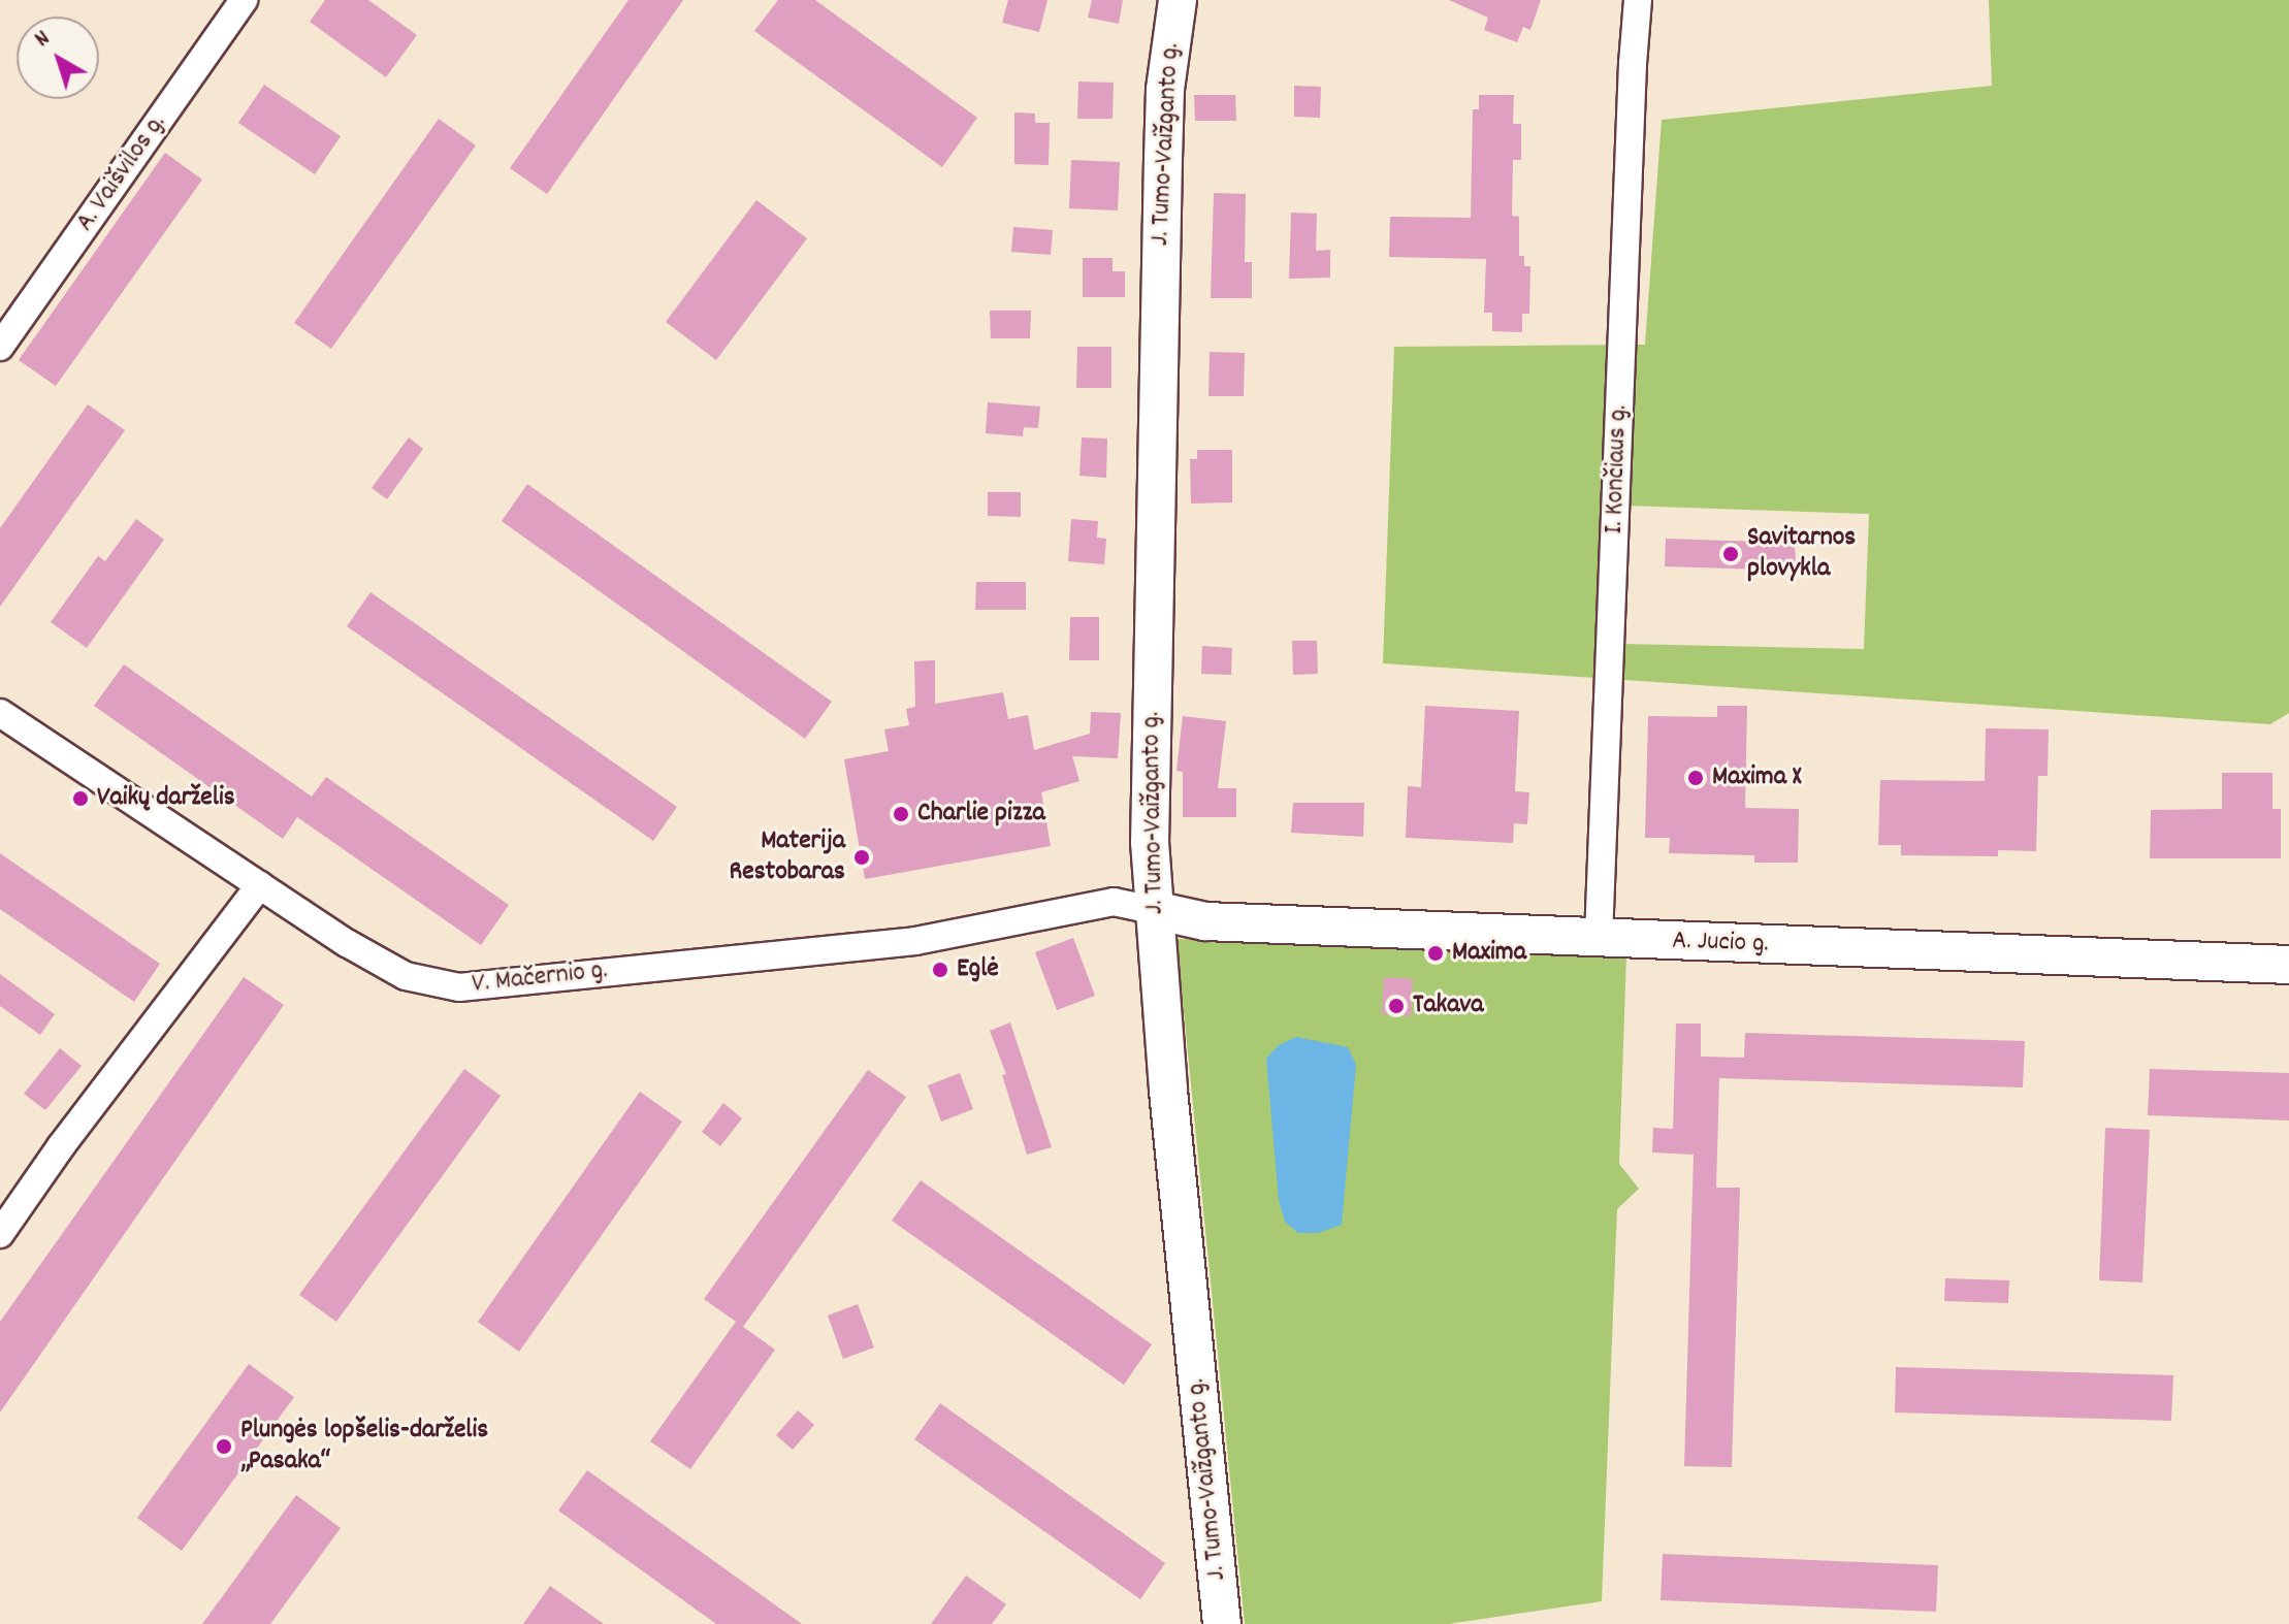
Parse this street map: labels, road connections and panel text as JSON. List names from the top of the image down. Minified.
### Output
{"streets":{"main road":["J. Tumo-Vaižganto g.","A. Jucio g."],"street":["A. Vaišvilos g.","I. Končiaus g.","V. Mačernio g."]},"crossings":[["J. Tumo-Vaižganto g.","A. Jucio g."],["J. Tumo-Vaižganto g.","V. Mačernio g."],["I. Končiaus g.","A. Jucio g."],["A. Jucio g.","V. Mačernio g."]],"places":["Savitarnos plovykla","Maxima X","Vaikų darželis","Charlie pizza","Materija Restobaras","Maxima","Eglė","Takava","Plungės lopšelis-darželis „Pasaka“"],"north":"top left"}
